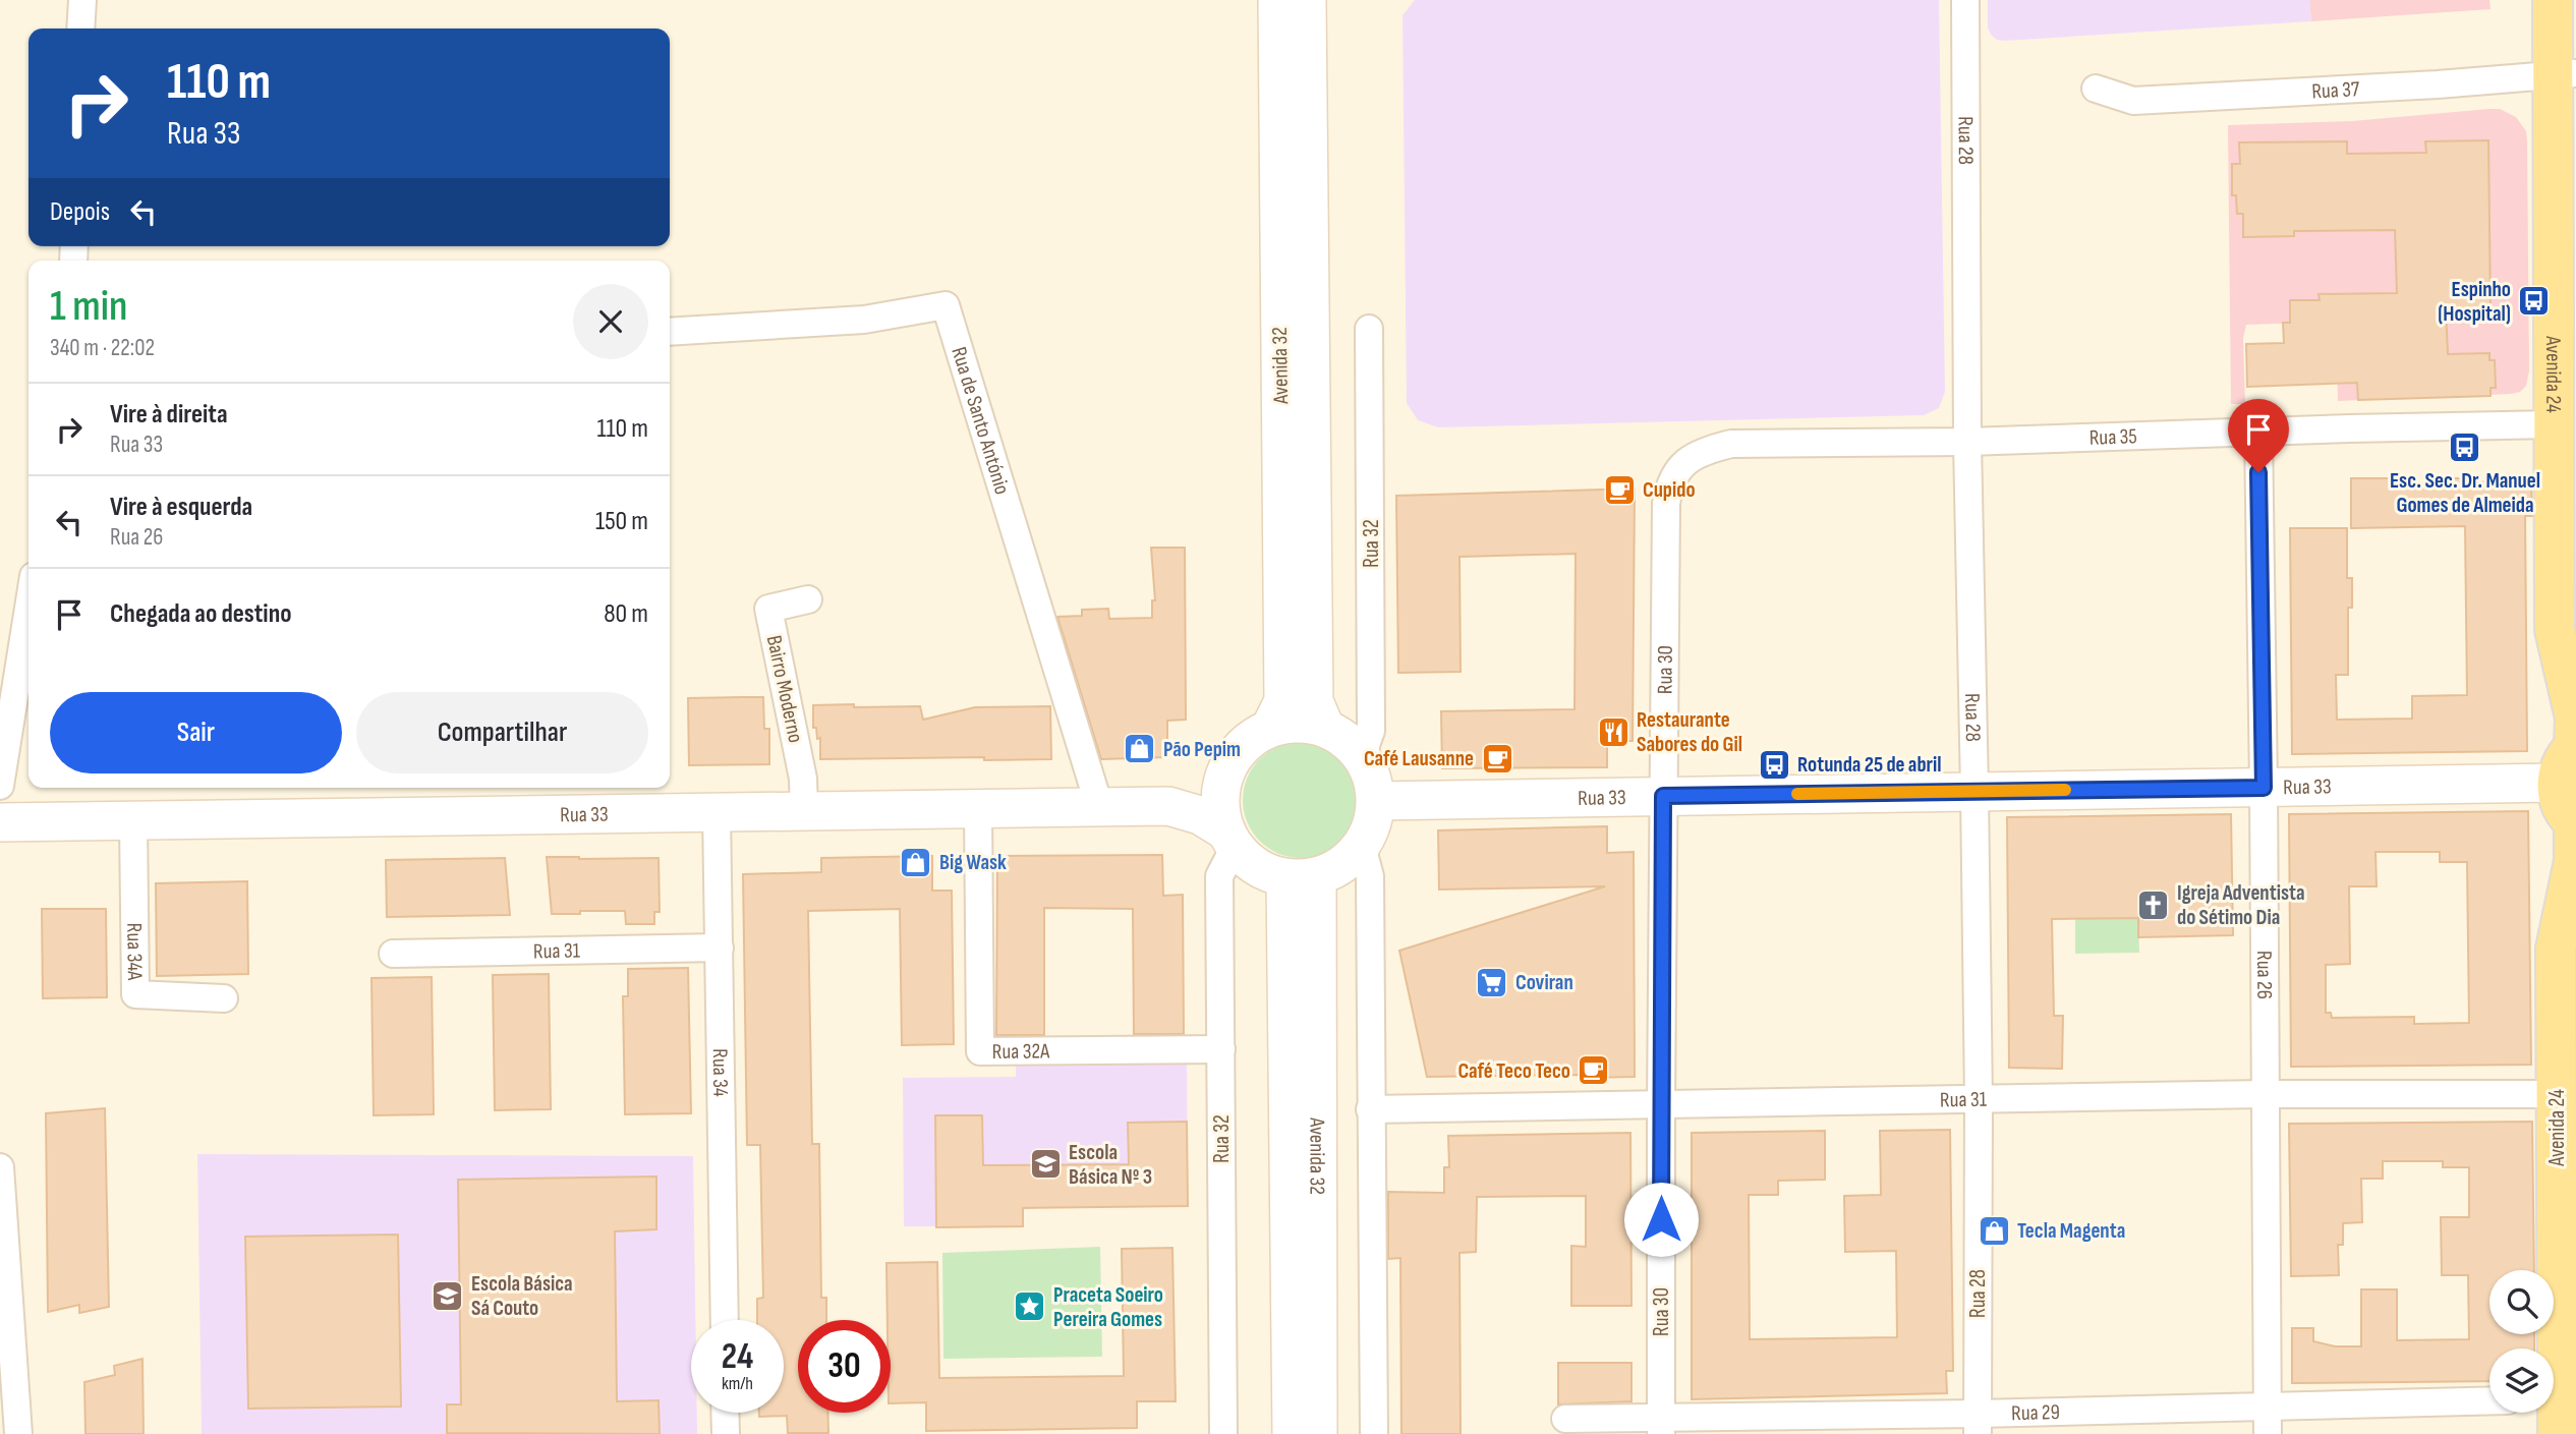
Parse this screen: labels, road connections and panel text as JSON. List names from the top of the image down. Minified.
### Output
{"streets":{"main road":["Avenida 32","Avenida 24","Rua 33"],"street":["Rua 37","Rua 28","Rua de Santo António","Rua 35","Rua 32","Rua 30","Bairro Moderno","Rua 31","Rua 34A","Rua 26","Rua 32A","Rua 34","Rua 29"]},"crossings":[["Rua 37","Avenida 24"],["Rua 28","Rua 35"],["Rua 28","Rua 33"],["Rua 28","Rua 31"],["Rua 28","Rua 29"],["Avenida 32","Rua 32"],["Avenida 32","Rua 33"],["Avenida 24","Rua 35"],["Avenida 24","Rua 33"],["Avenida 24","Rua 31"],["Rua de Santo António","Rua 33"],["Rua 35","Rua 30"],["Rua 35","Rua 26"],["Rua 32","Rua 33"],["Rua 32","Rua 32A"],["Rua 30","Rua 33"],["Rua 30","Rua 31"],["Rua 30","Rua 29"],["Bairro Moderno","Rua 33"],["Rua 33","Rua 34A"],["Rua 33","Rua 26"],["Rua 33","Rua 32A"],["Rua 33","Rua 34"],["Rua 31","Rua 26"],["Rua 31","Rua 34"],["Rua 26","Rua 29"]],"places":{"bus stop":["Espinho (Hospital)","Esc. Sec. Dr. Manuel Gomes de Almeida","Rotunda 25 de abril"],"cafe":["Cupido","Café Lausanne","Café Teco Teco"],"restaurant":["Restaurante Sabores do Gil"],"shop":["Pão Pepim","Big Wask","Tecla Magenta"],"church":["Igreja Adventista do Sétimo Dia"],"supermarket":["Coviran"],"school or university":["Escola Básica Nº 3","Escola Básica Sá Couto"],"place":["Praceta Soeiro Pereira Gomes"]},"page":{"turn":["110 m","Rua 33"],"then":"Depois","heading":["1 min","340 m · 22:02"],"list":[{"name":"Vire à direita","note":"Rua 33","value":"110 m"},{"name":"Vire à esquerda","note":"Rua 26","value":"150 m"},{"name":"Chegada ao destino","value":"80 m"}],"buttons":["Sair","Compartilhar"],"speed":"24 km/h","limit":"30"}}
